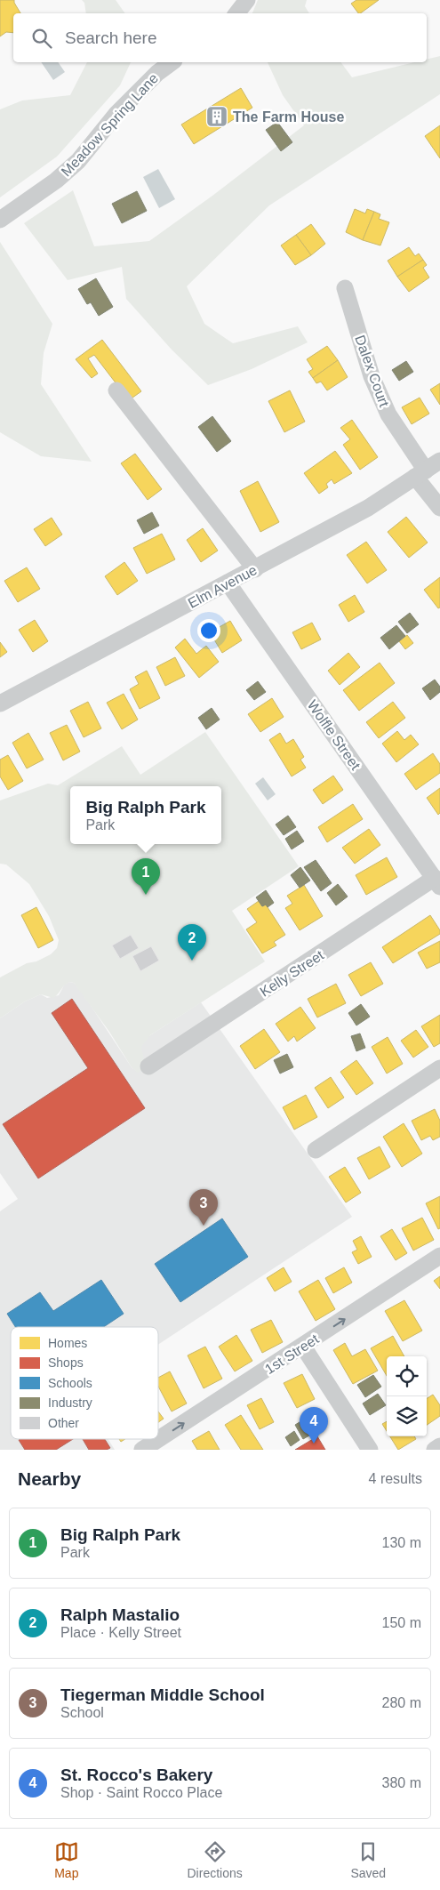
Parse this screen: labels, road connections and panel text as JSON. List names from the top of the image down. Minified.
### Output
{"streets":{"street":["Meadow Spring Lane","Dalex Court","Elm Avenue","Wolfle Street","Kelly Street","1st Street"]},"crossings":[["Dalex Court","Elm Avenue"],["Elm Avenue","Wolfle Street"],["Wolfle Street","Kelly Street"]],"one_way":["1st Street"],"places":{"building":["The Farm House"]},"legend":["Homes","Shops","Schools","Industry","Other"],"page":{"search":"Search here","popup":["Big Ralph Park","Park"],"pins":["1","2","3","4"],"heading":["Nearby","4 results"],"list":[{"mark":"1","name":"Big Ralph Park","note":"Park","value":"130 m"},{"mark":"2","name":"Ralph Mastalio","note":"Place · Kelly Street","value":"150 m"},{"mark":"3","name":"Tiegerman Middle School","note":"School","value":"280 m"},{"mark":"4","name":"St. Rocco's Bakery","note":"Shop · Saint Rocco Place","value":"380 m"}],"nav":["Map","Directions","Saved"]}}
